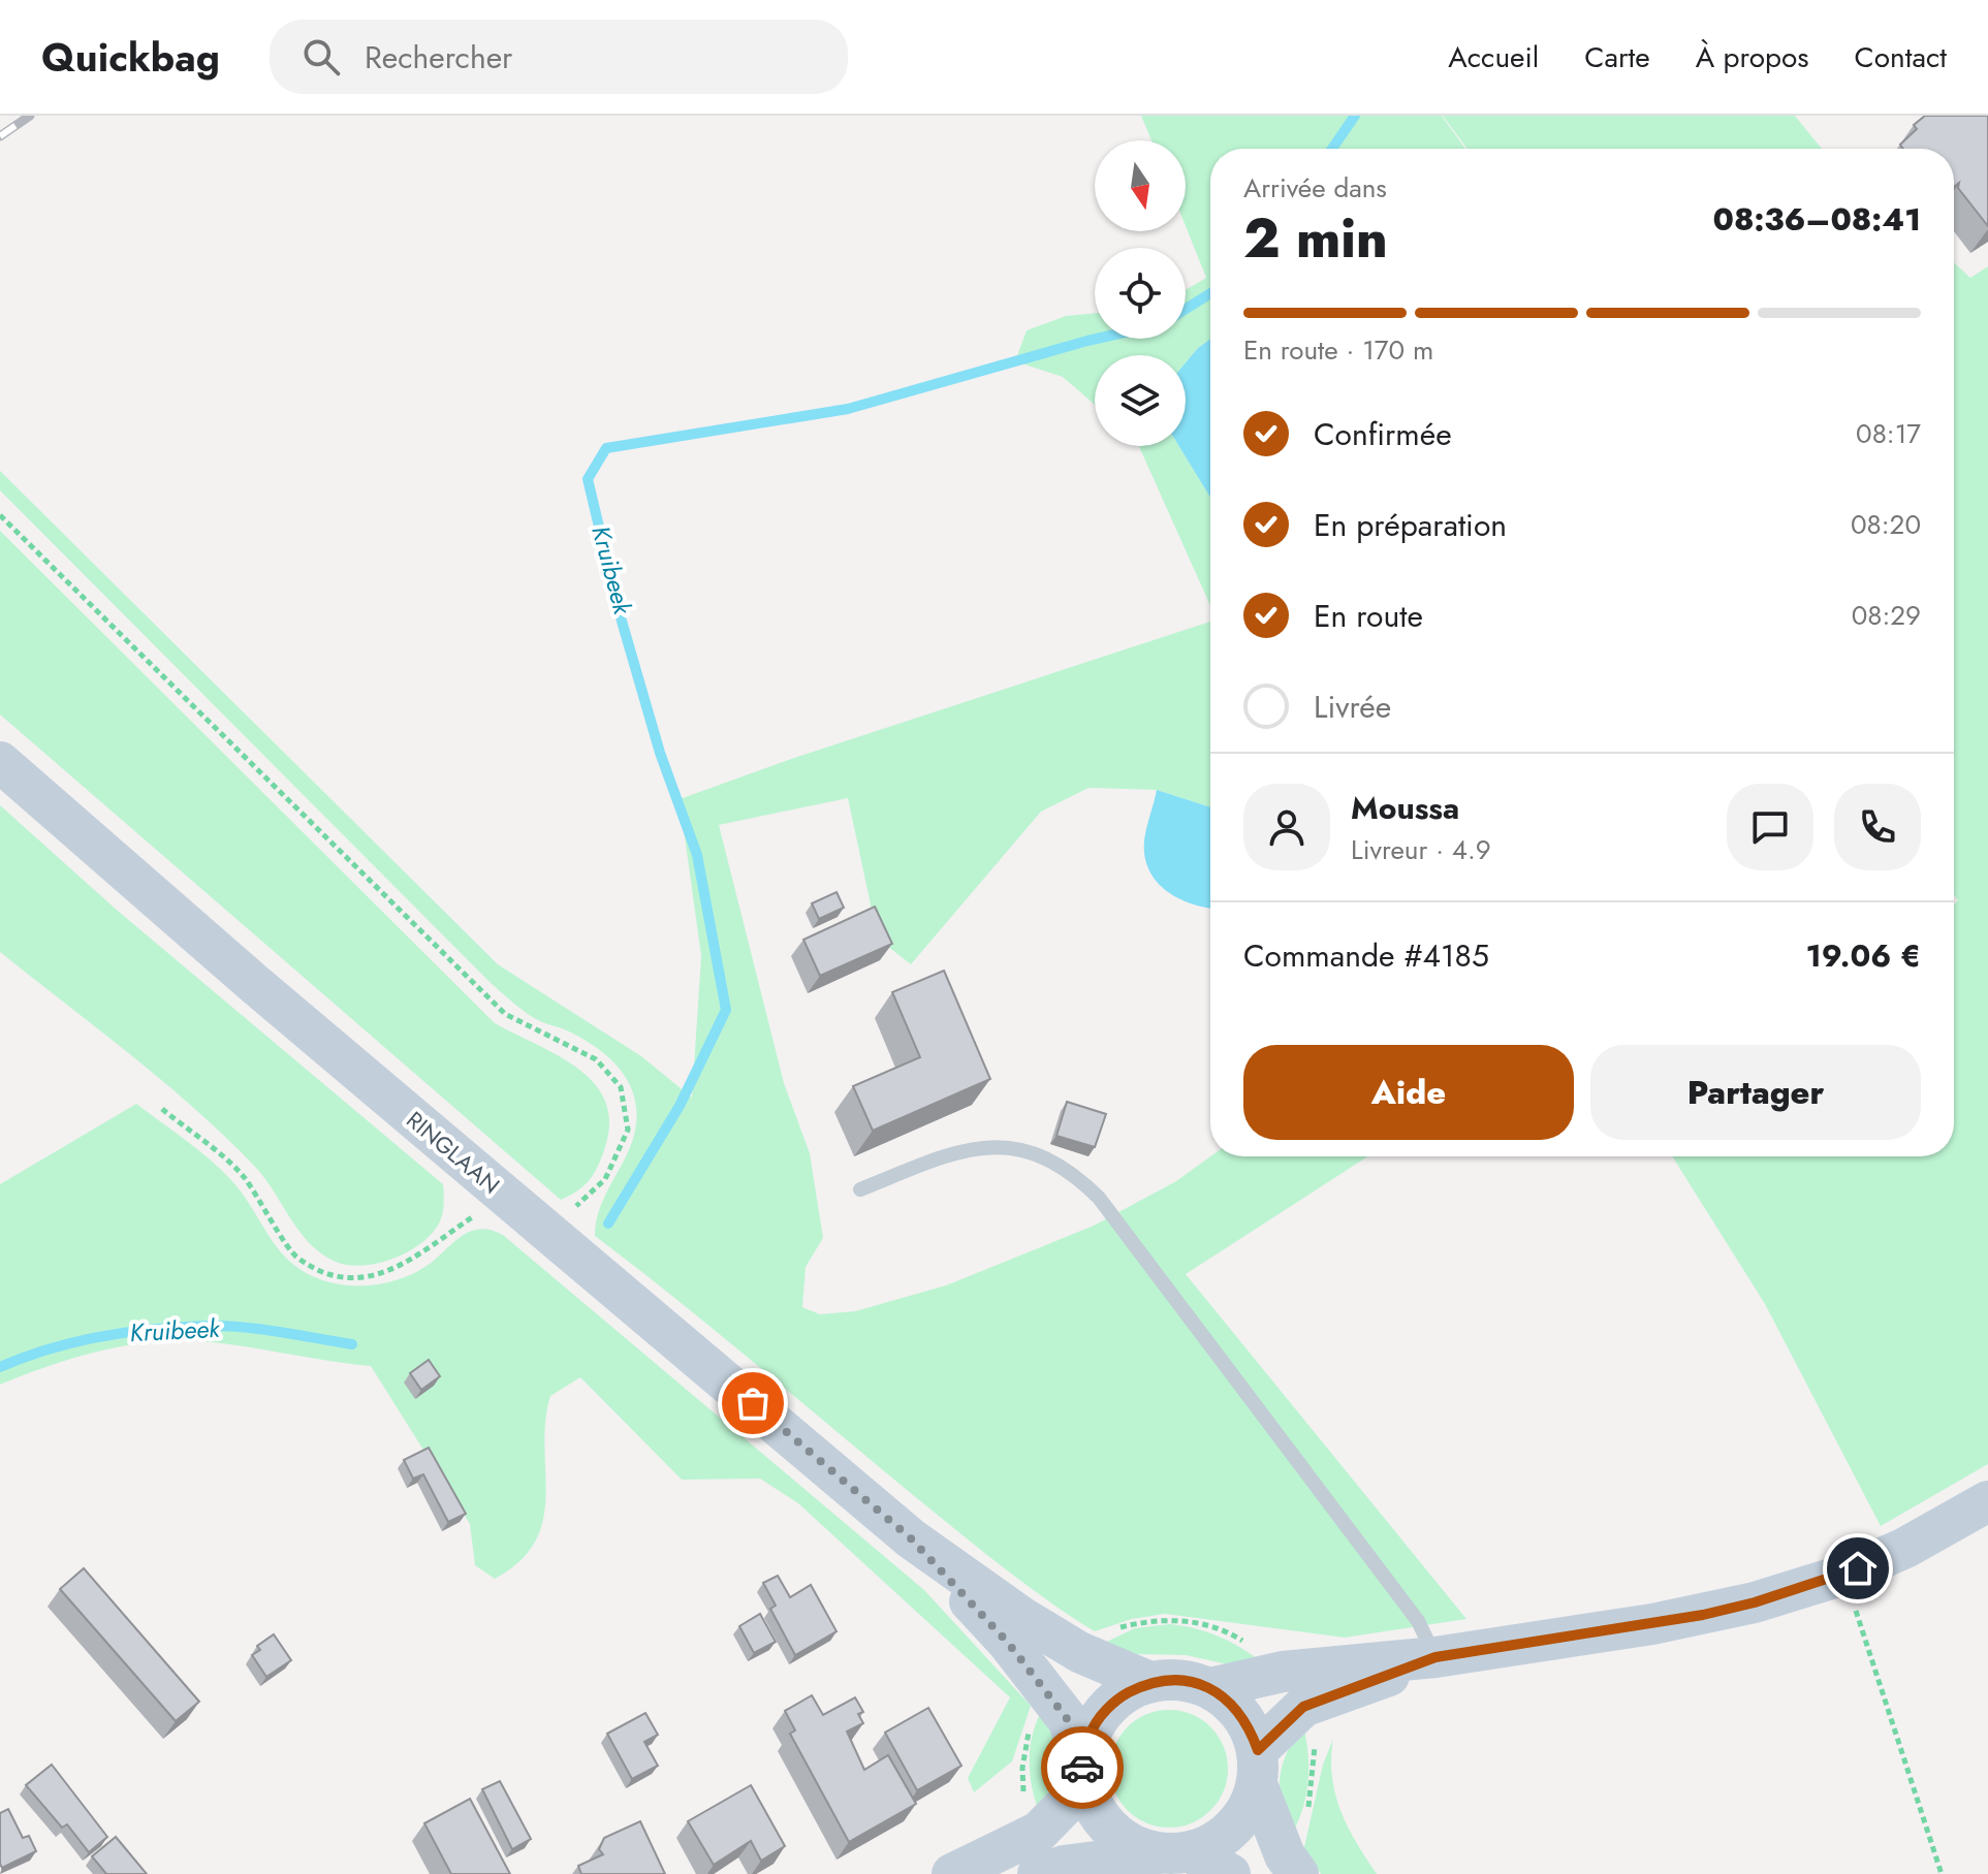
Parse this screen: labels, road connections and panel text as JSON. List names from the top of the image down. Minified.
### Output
{"streets":{"main road":["RINGLAAN"]},"water":["Kruibeek"],"north":"bottom","page":{"header":"Quickbag","search":"Rechercher","nav":["Accueil","Carte","À propos","Contact"],"heading":["2 min","Arrivée dans","08:36–08:41"],"panel":["Moussa","Livreur · 4.9","Commande #4185","19.06 €"],"bar":"En route · 170 m","list":[["Confirmée","08:17"],["En préparation","08:20"],["En route","08:29"],"Livrée"],"buttons":["Aide","Partager"]}}
